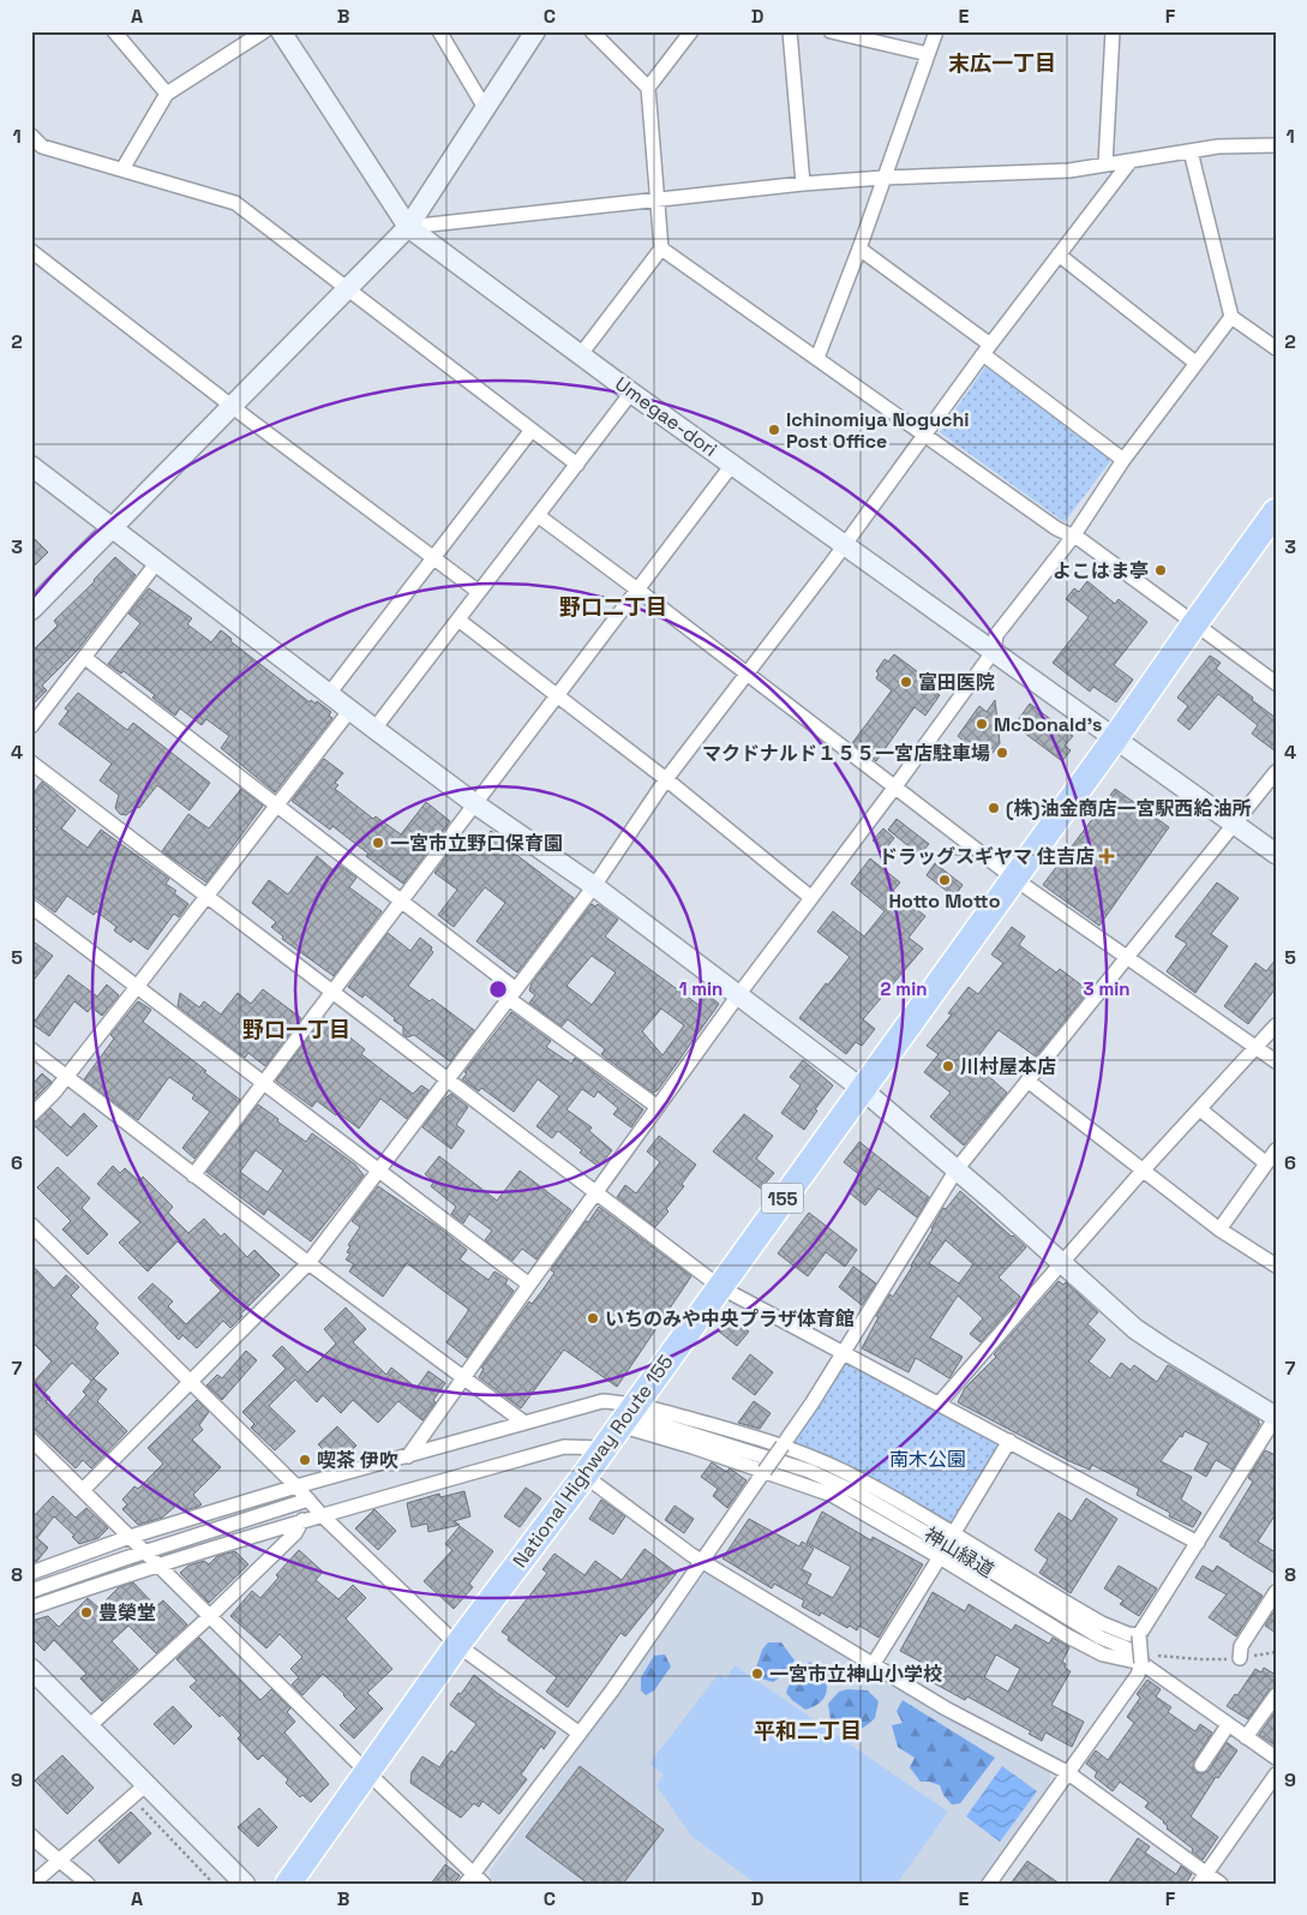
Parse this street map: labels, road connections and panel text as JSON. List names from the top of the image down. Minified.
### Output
{"streets":{"highway":["155","National Highway Route 155"],"street":["Umegae-dori","神山緑道"]},"crossings":[["Umegae-dori","National Highway Route 155"],["National Highway Route 155","神山緑道"]],"districts":["末広一丁目","野口二丁目","野口一丁目","平和二丁目"],"parks":["南木公園"],"places":{"other":["Ichinomiya Noguchi Post Office","よこはま亭","富田医院","McDonald's","マクドナルド１５５一宮店駐車場","(株)油金商店一宮駅西給油所","一宮市立野口保育園","Hotto Motto","川村屋本店","いちのみや中央プラザ体育館","喫茶 伊吹","豊榮堂","一宮市立神山小学校"],"health":["ドラッグスギヤマ 住吉店"]},"grid":{"columns":["A","B","C","D","E","F"],"rows":["1","2","3","4","5","6","7","8","9"]},"rings":["1 min","2 min","3 min"]}
